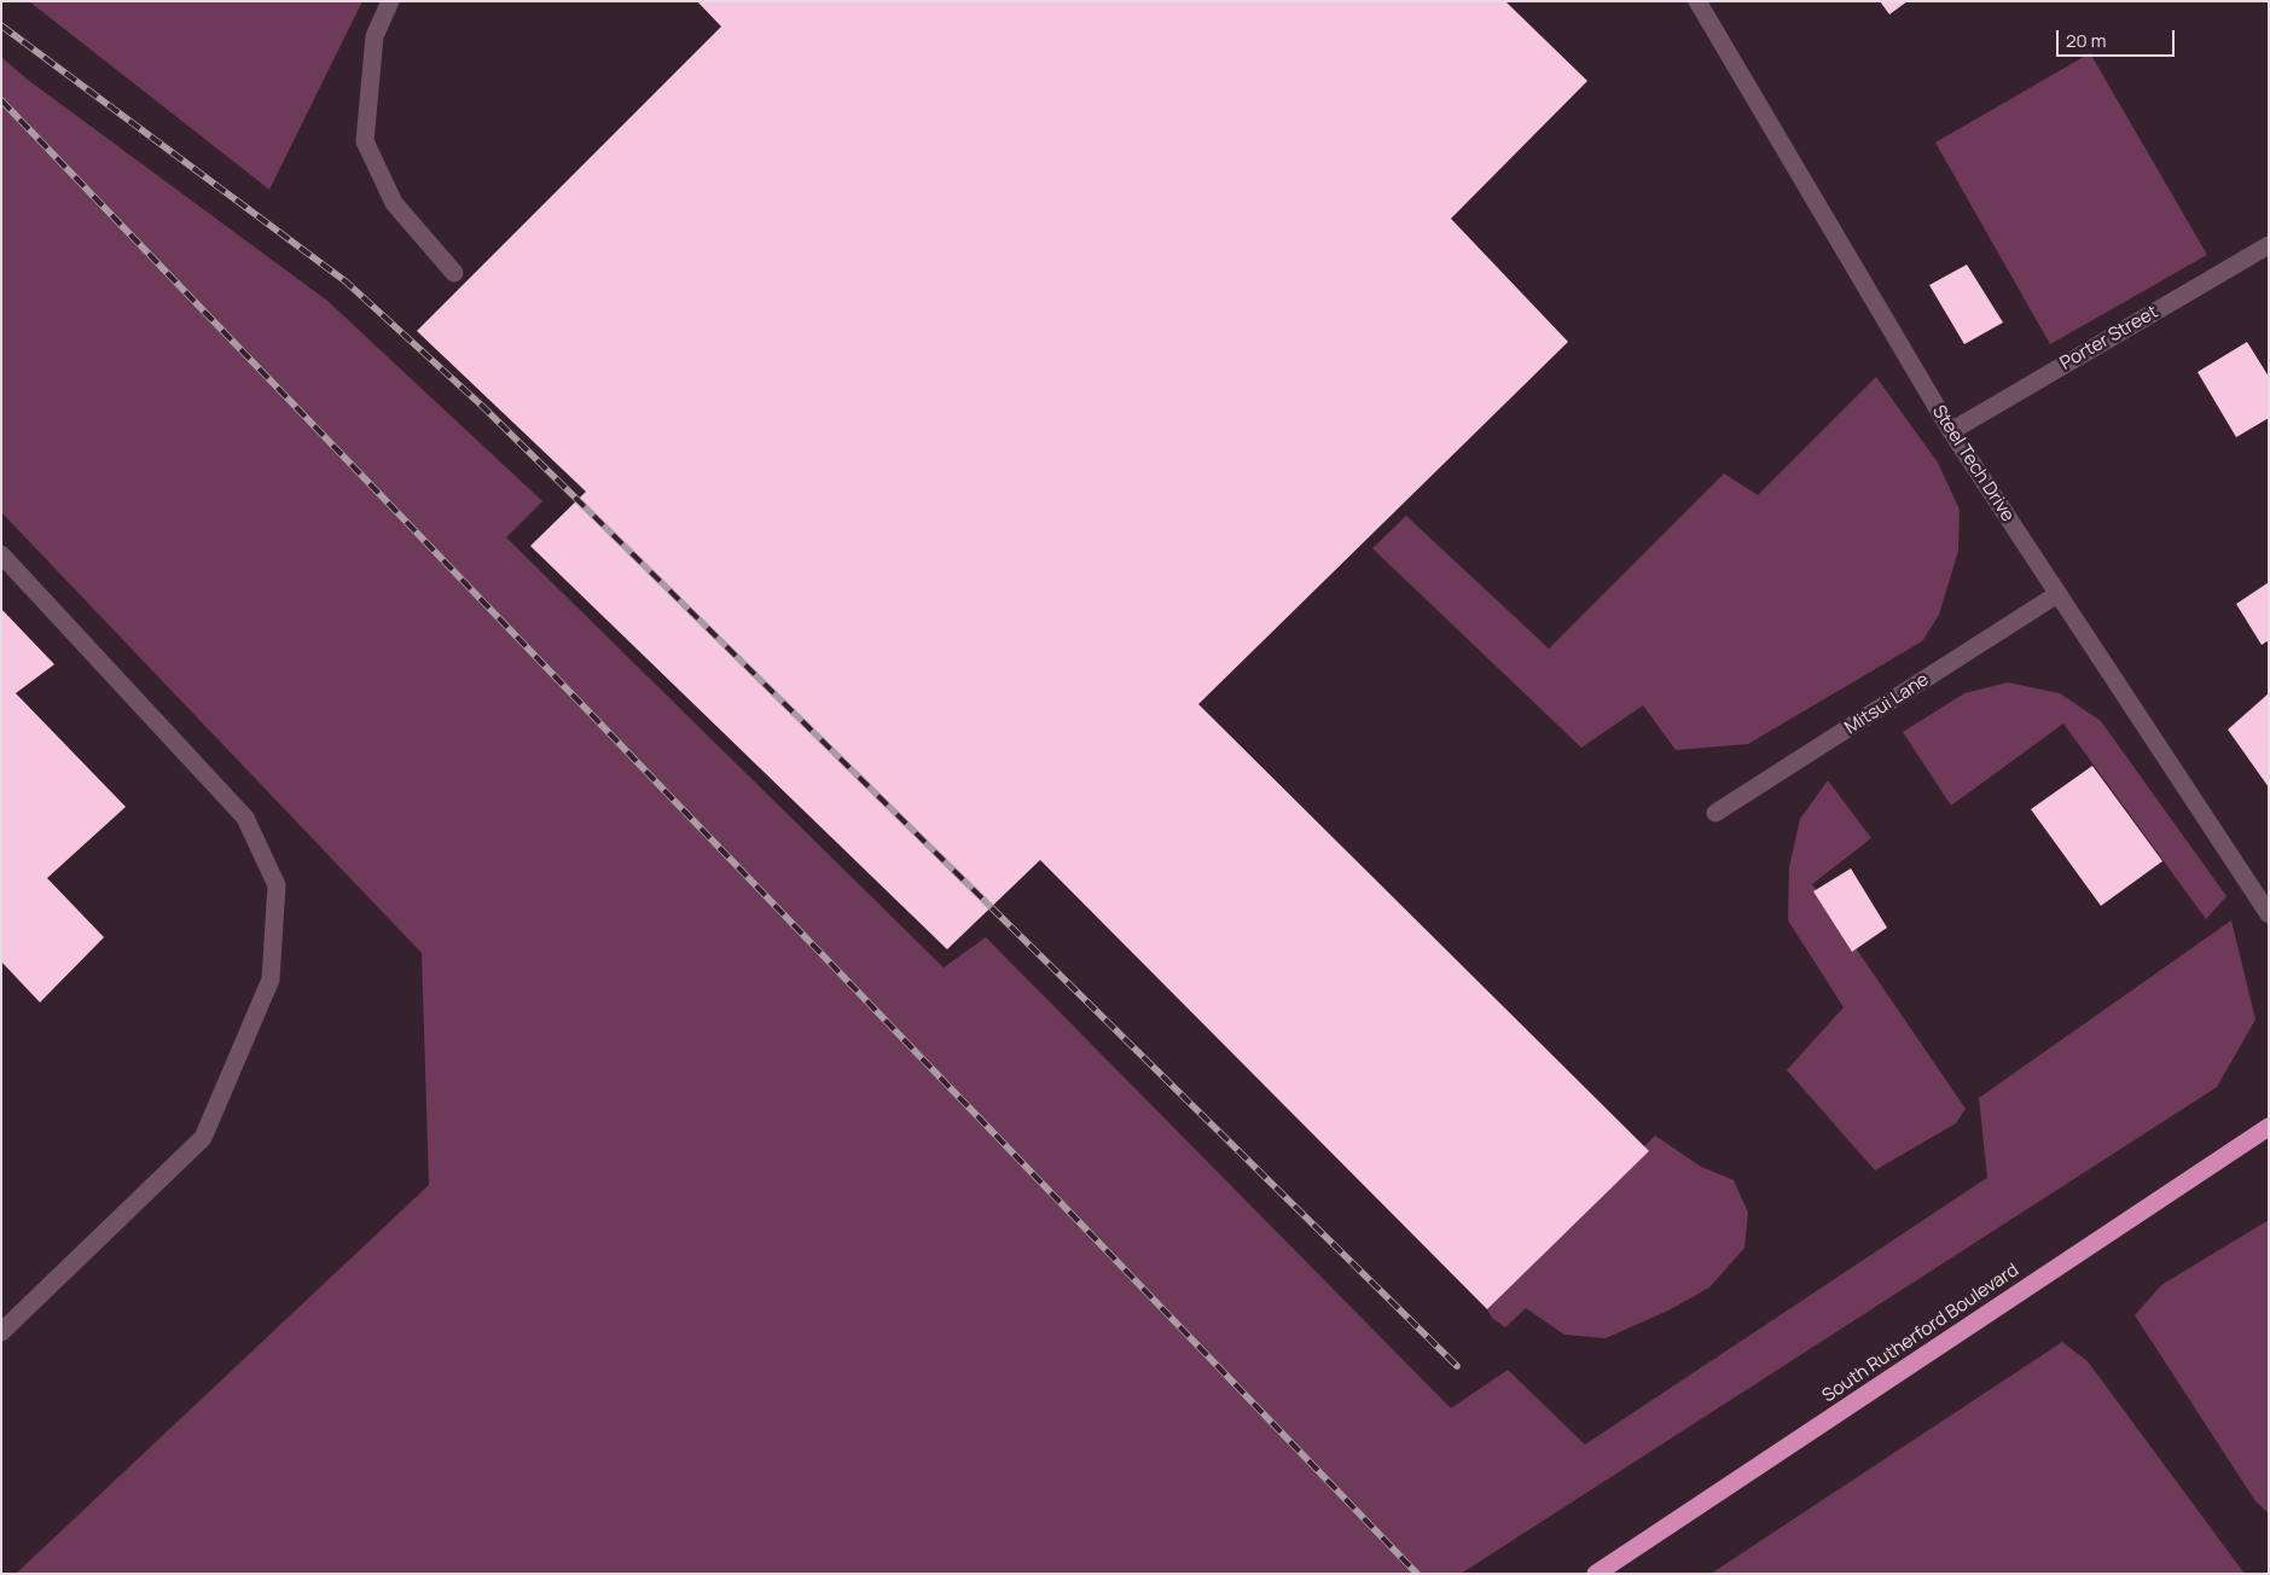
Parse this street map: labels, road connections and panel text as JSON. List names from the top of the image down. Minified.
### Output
{"streets":{"highway":["South Rutherford Boulevard"],"street":["Porter Street","Steel Tech Drive","Mitsui Lane"]},"crossings":[["Porter Street","Steel Tech Drive"],["Steel Tech Drive","Mitsui Lane"]],"scale_bar":"20 m"}
